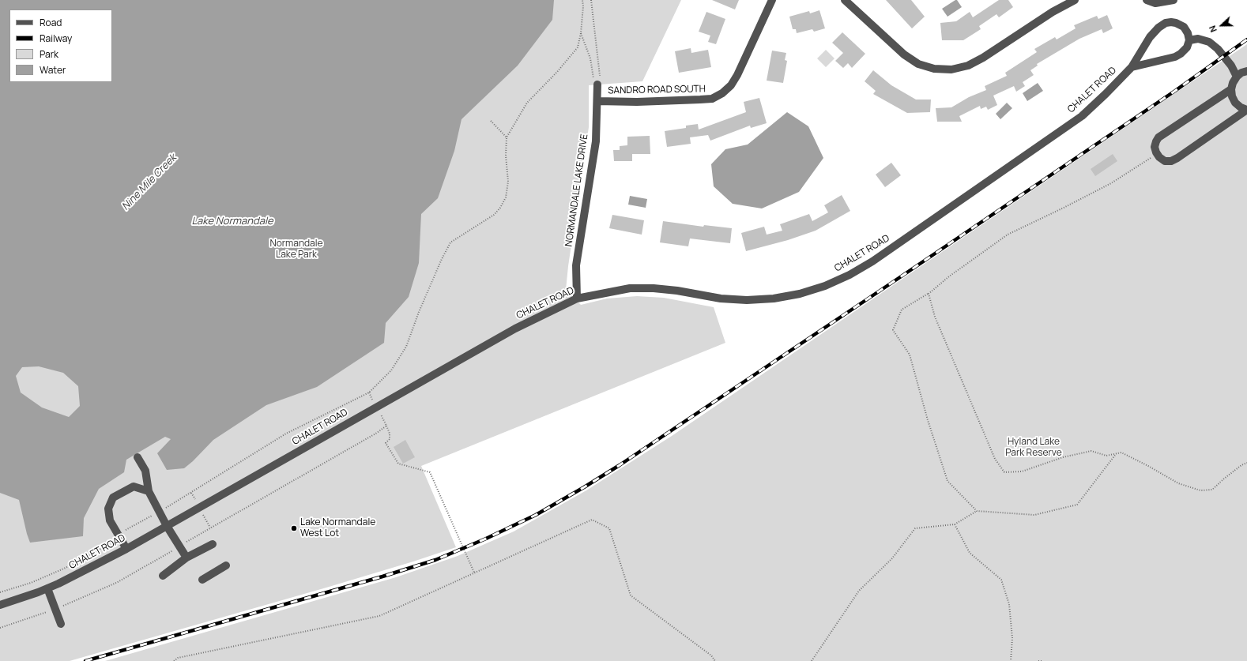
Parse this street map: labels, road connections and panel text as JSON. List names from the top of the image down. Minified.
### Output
{"streets":{"street":["SANDRO ROAD SOUTH","CHALET ROAD","NORMANDALE LAKE DRIVE"]},"crossings":[["SANDRO ROAD SOUTH","NORMANDALE LAKE DRIVE"],["CHALET ROAD","NORMANDALE LAKE DRIVE"]],"water":["Nine Mile Creek","Lake Normandale"],"parks":["Normandale Lake Park","Hyland Lake Park Reserve"],"places":["Lake Normandale West Lot"],"legend":["Road","Railway","Park","Water"],"north":"left"}
